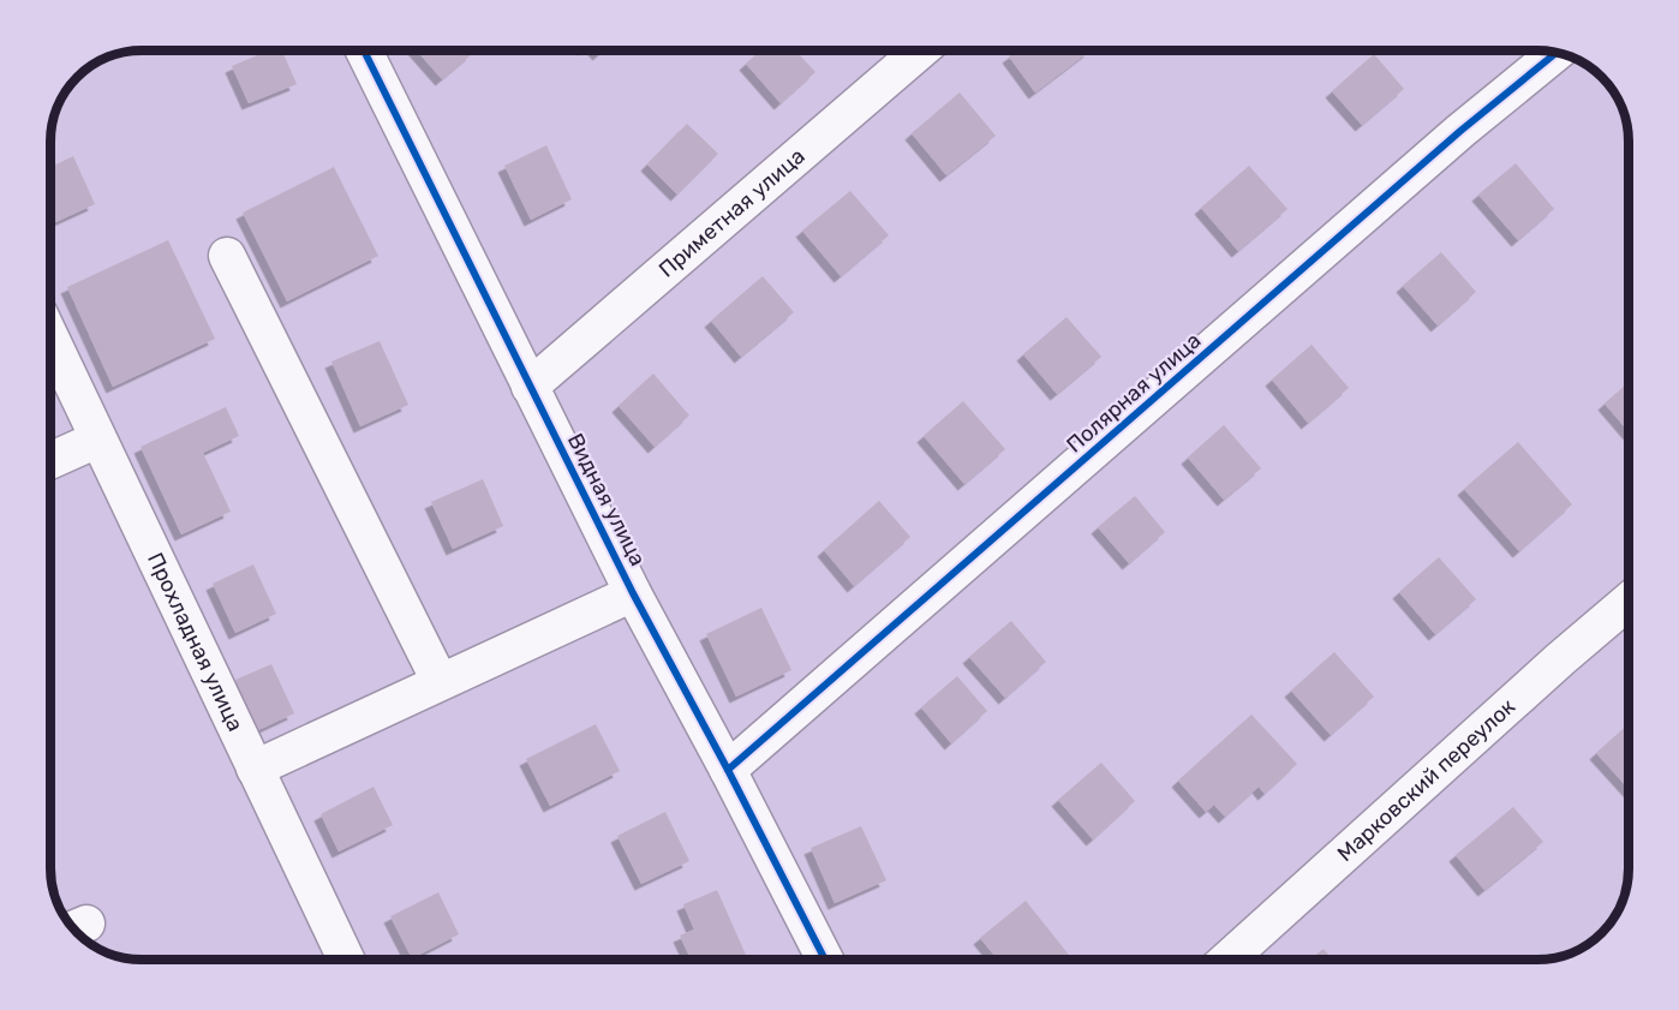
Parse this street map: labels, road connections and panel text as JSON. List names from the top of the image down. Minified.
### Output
{"streets":{"street":["Приметная улица","Полярная улица","Видная улица","Прохладная улица","Марковский переулок"]},"crossings":[["Приметная улица","Видная улица"],["Полярная улица","Видная улица"]]}
